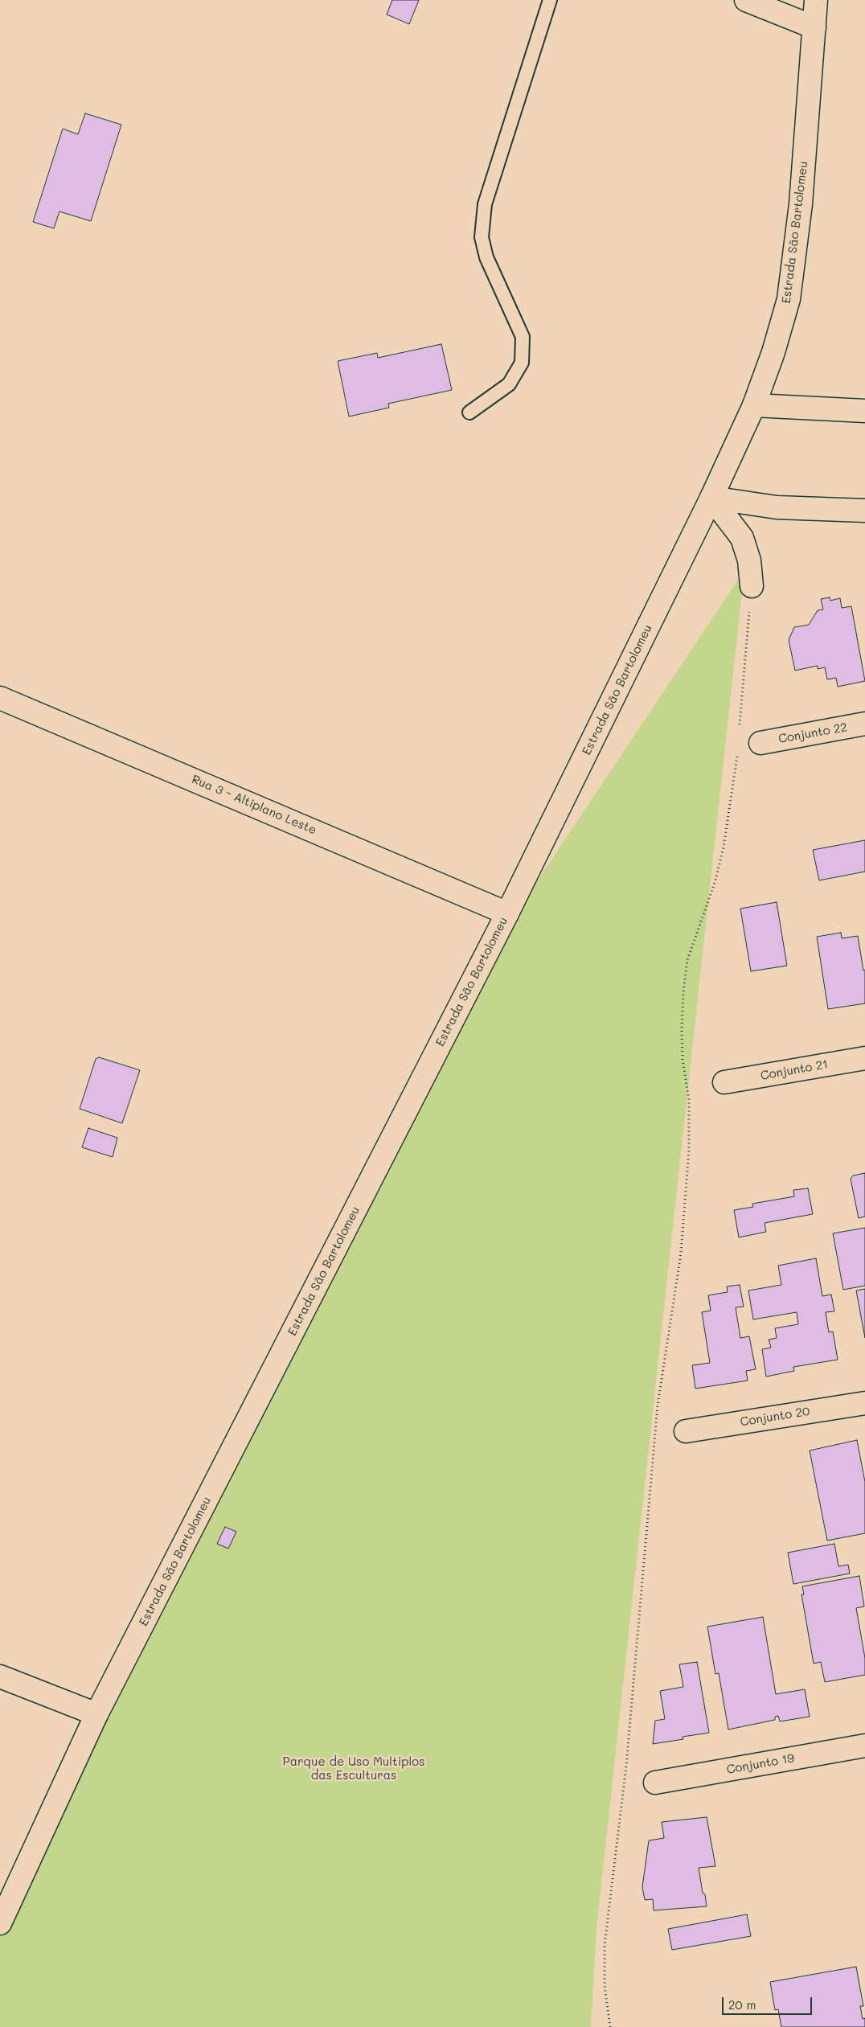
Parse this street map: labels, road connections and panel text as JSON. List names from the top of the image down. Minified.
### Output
{"streets":{"street":["Estrada São Bartolomeu","Conjunto 22","Rua 3 - Altiplano Leste","Conjunto 21","Conjunto 20","Conjunto 19"]},"crossings":[["Estrada São Bartolomeu","Rua 3 - Altiplano Leste"]],"parks":["Parque de Uso Multiplos das Esculturas"],"scale_bar":"20 m"}
